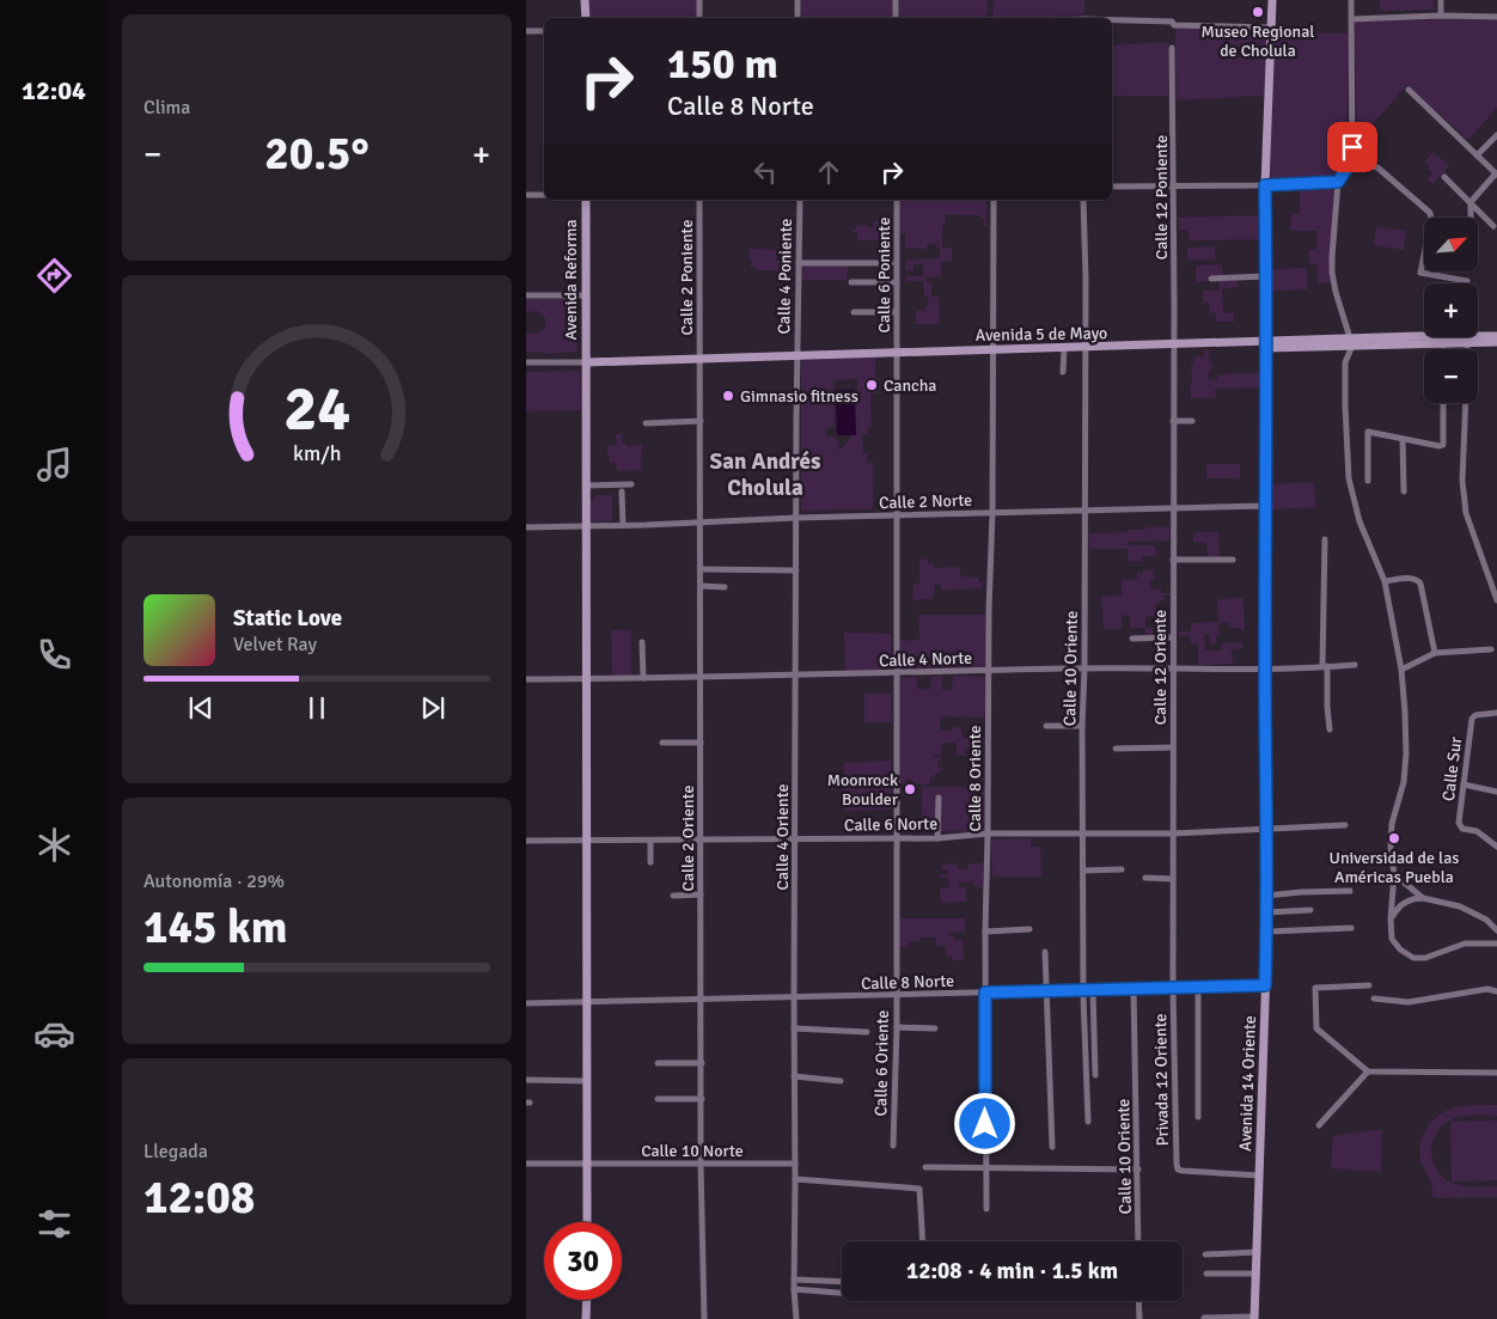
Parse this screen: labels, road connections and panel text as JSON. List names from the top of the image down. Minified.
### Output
{"streets":{"main road":["Avenida Reforma","Avenida 5 de Mayo","Avenida 14 Oriente"],"street":["Calle 12 Poniente","Calle 6 Poniente","Calle 4 Poniente","Calle 2 Poniente","Calle 2 Norte","Calle 4 Norte","Calle 12 Oriente","Calle 10 Oriente","Calle Sur","Calle 8 Oriente","Calle 6 Norte","Calle 4 Oriente","Calle 2 Oriente","Calle 8 Norte","Calle 6 Oriente","Privada 12 Oriente","Calle 10 Norte"]},"crossings":[["Calle 12 Poniente","Avenida 5 de Mayo"],["Calle 12 Poniente","Calle 12 Oriente"],["Calle 6 Poniente","Avenida 5 de Mayo"],["Calle 6 Poniente","Calle 2 Norte"],["Calle 6 Poniente","Calle 4 Norte"],["Calle 6 Poniente","Calle 6 Oriente"],["Calle 4 Poniente","Avenida 5 de Mayo"],["Calle 4 Poniente","Calle 4 Oriente"],["Calle 2 Poniente","Avenida 5 de Mayo"],["Calle 2 Poniente","Calle 2 Oriente"],["Avenida Reforma","Avenida 5 de Mayo"],["Avenida Reforma","Calle 2 Norte"],["Avenida Reforma","Calle 4 Norte"],["Avenida Reforma","Calle 6 Norte"],["Avenida Reforma","Calle 8 Norte"],["Avenida Reforma","Calle 10 Norte"],["Avenida 5 de Mayo","Calle 12 Oriente"],["Avenida 5 de Mayo","Calle 10 Oriente"],["Avenida 5 de Mayo","Calle 8 Oriente"],["Avenida 5 de Mayo","Calle 4 Oriente"],["Avenida 5 de Mayo","Calle 2 Oriente"],["Avenida 5 de Mayo","Avenida 14 Oriente"],["Calle 2 Norte","Calle 12 Oriente"],["Calle 2 Norte","Calle 10 Oriente"],["Calle 2 Norte","Calle 8 Oriente"],["Calle 2 Norte","Calle 4 Oriente"],["Calle 2 Norte","Calle 2 Oriente"],["Calle 2 Norte","Avenida 14 Oriente"],["Calle 4 Norte","Calle 12 Oriente"],["Calle 4 Norte","Calle 10 Oriente"],["Calle 4 Norte","Calle 8 Oriente"],["Calle 4 Norte","Calle 4 Oriente"],["Calle 4 Norte","Calle 2 Oriente"],["Calle 4 Norte","Calle 6 Oriente"],["Calle 4 Norte","Avenida 14 Oriente"],["Calle 12 Oriente","Calle 6 Norte"],["Calle 12 Oriente","Calle 8 Norte"],["Calle 12 Oriente","Privada 12 Oriente"],["Calle 10 Oriente","Calle 6 Norte"],["Calle 10 Oriente","Calle 8 Norte"],["Calle 8 Oriente","Calle 6 Norte"],["Calle 8 Oriente","Calle 8 Norte"],["Calle 6 Norte","Calle 4 Oriente"],["Calle 6 Norte","Calle 2 Oriente"],["Calle 6 Norte","Calle 6 Oriente"],["Calle 6 Norte","Avenida 14 Oriente"],["Calle 4 Oriente","Calle 8 Norte"],["Calle 4 Oriente","Calle 10 Norte"],["Calle 2 Oriente","Calle 8 Norte"],["Calle 2 Oriente","Calle 10 Norte"],["Calle 8 Norte","Calle 6 Oriente"],["Calle 8 Norte","Privada 12 Oriente"],["Calle 8 Norte","Avenida 14 Oriente"],["Privada 12 Oriente","Avenida 14 Oriente"]],"districts":["San Andrés Cholula"],"places":["Museo Regional de Cholula","Cancha","Gimnasio fitness","Moonrock Boulder","Universidad de las Américas Puebla"],"north":"top right","page":{"tabs":"12:04","tile":["Clima",["Autonomía · 29%","145 km"],["Llegada","12:08"]],"turn":["150 m","Calle 8 Norte"],"heat":["−","20.5°","+"],"map_buttons":["+","−"],"song":["Static Love","Velvet Ray"],"limit":"30","trip":"12:08 · 4 min · 1.5 km","gauge":["24","km/h"]}}
